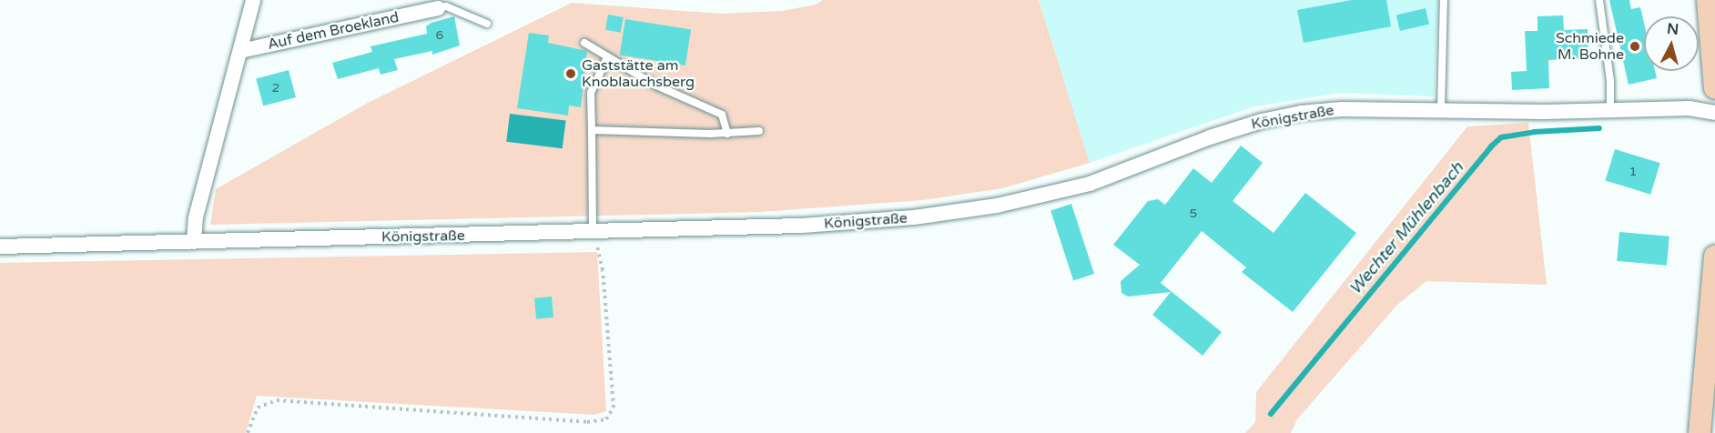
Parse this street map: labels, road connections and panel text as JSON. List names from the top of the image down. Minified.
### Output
{"streets":{"street":["Auf dem Broekland","Königstraße"]},"crossings":[["Auf dem Broekland","Königstraße"]],"water":["Wechter Mühlenbach"],"places":["Schmiede M. Bohne","Gaststätte am Knoblauchsberg"],"house_numbers":["6","2","1","5"],"north":"top"}
